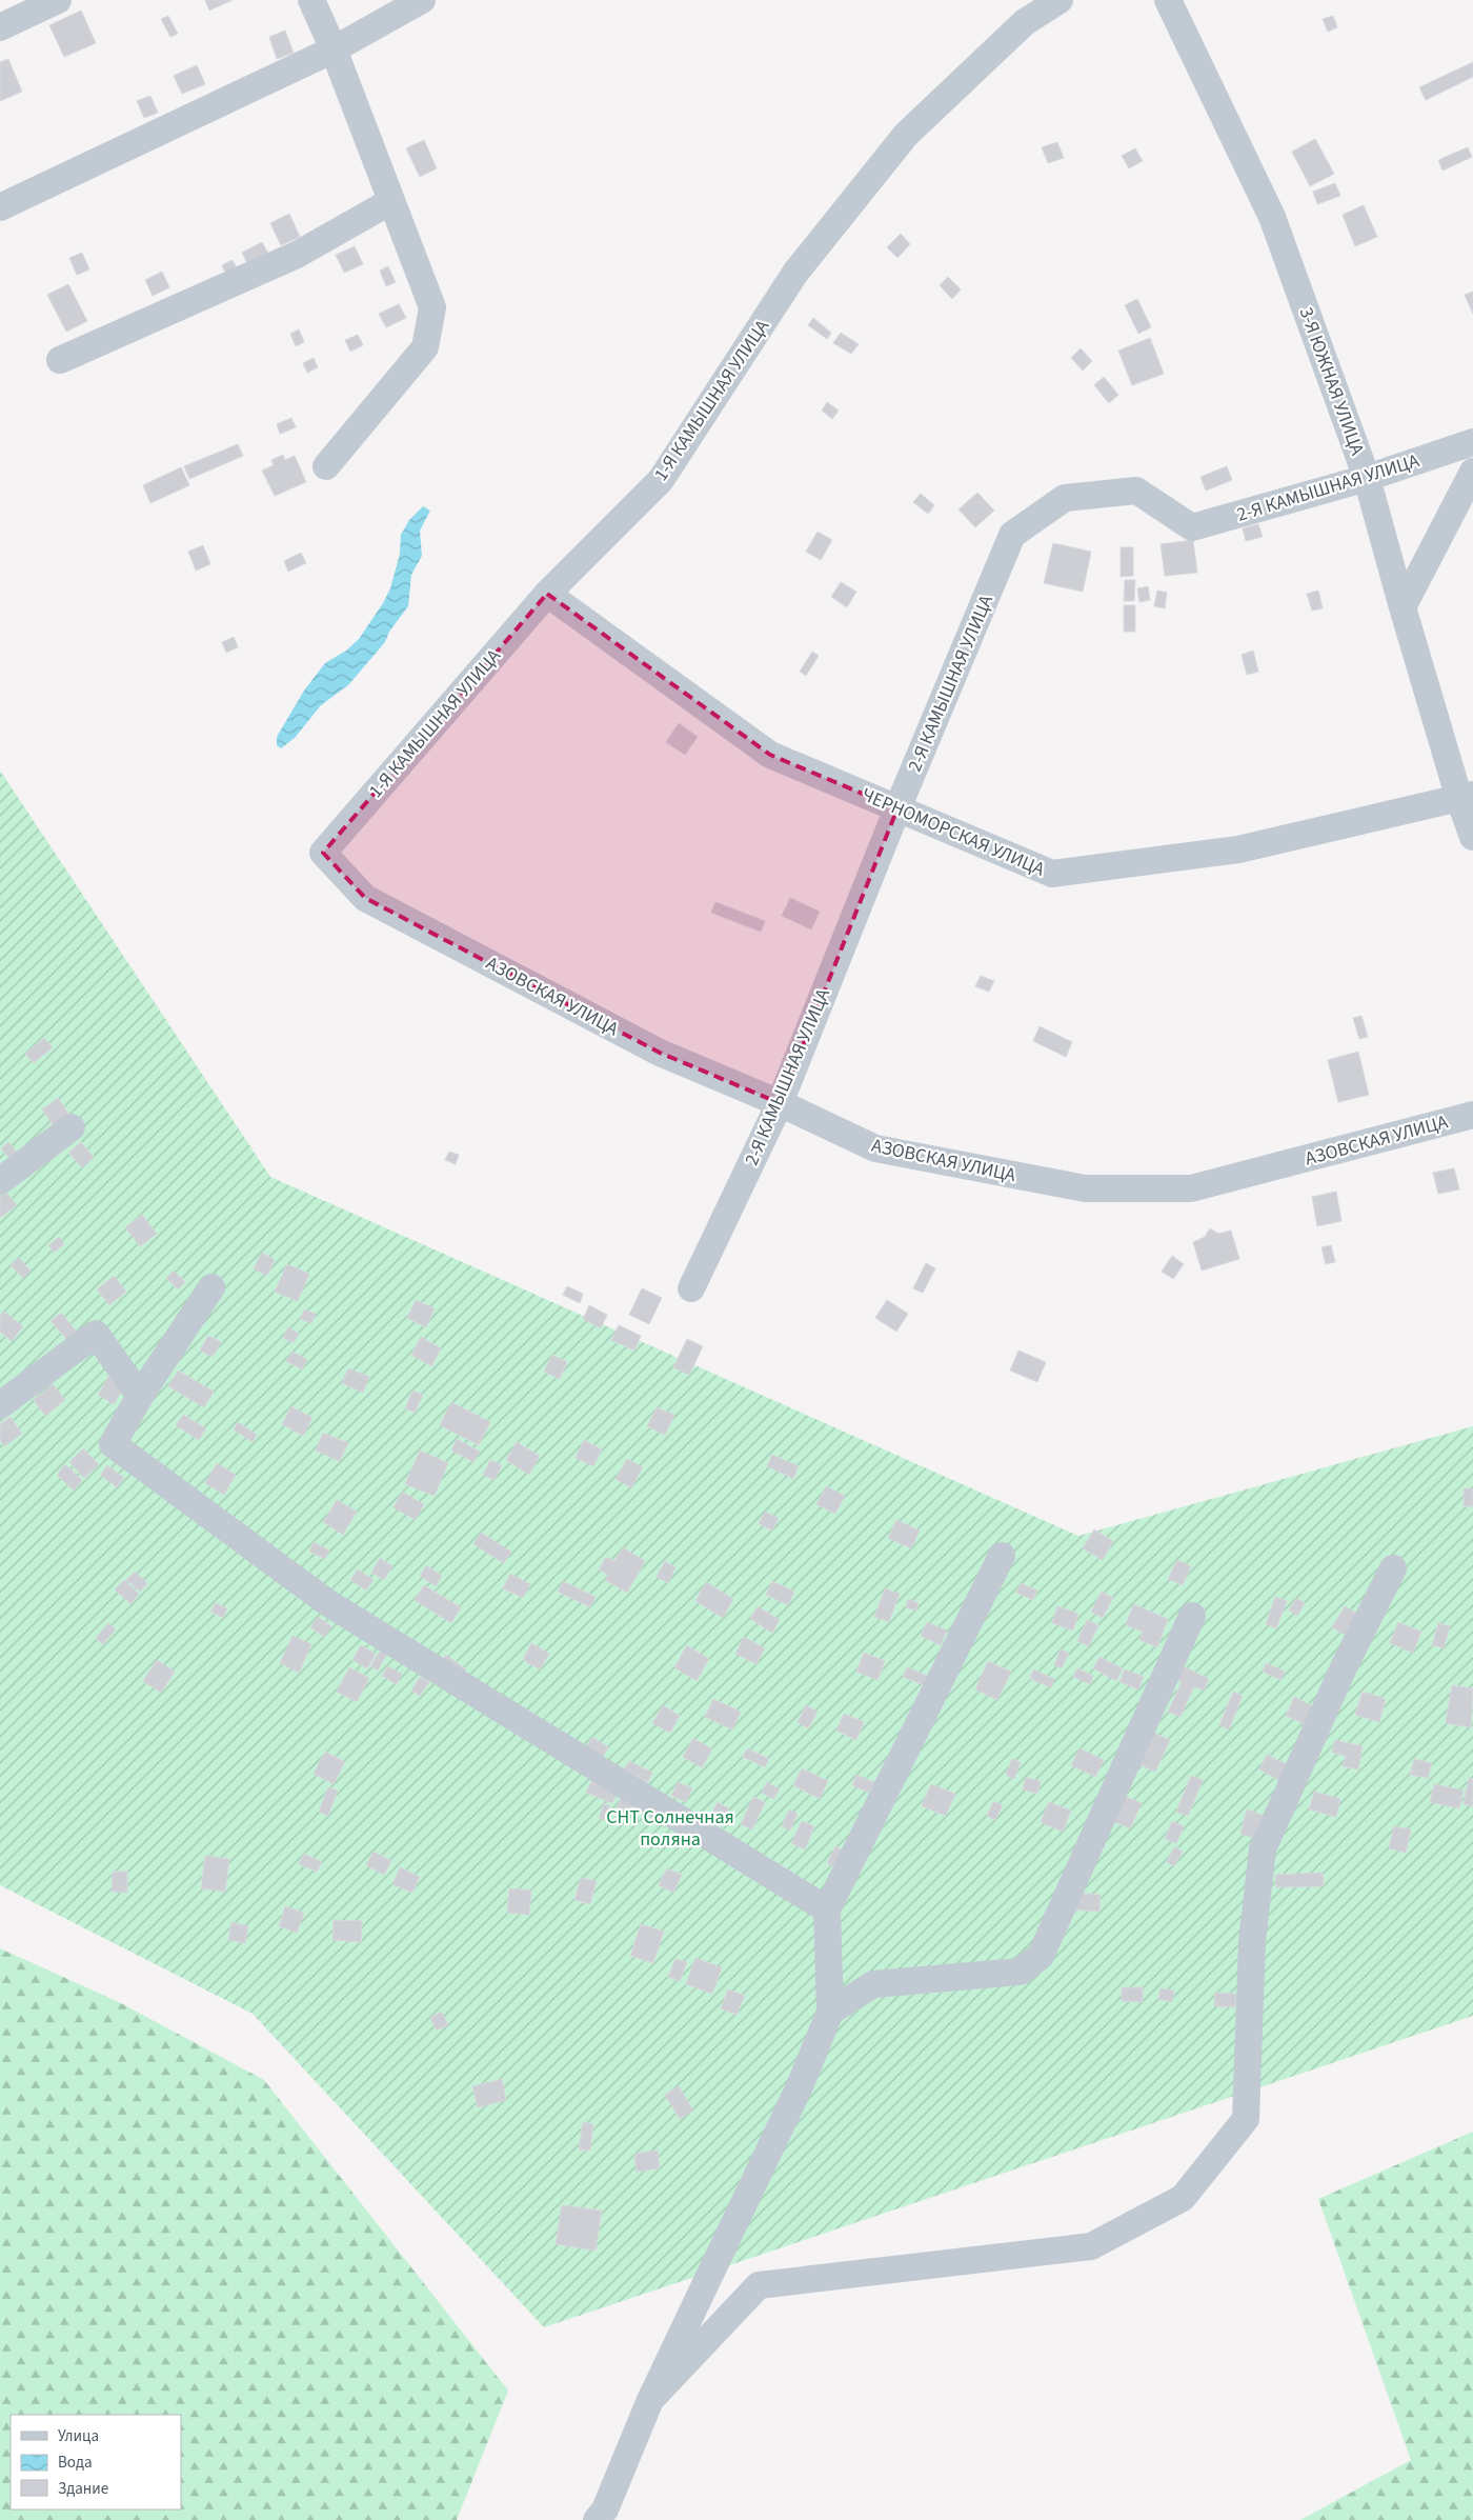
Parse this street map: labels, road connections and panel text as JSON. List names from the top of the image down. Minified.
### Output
{"streets":{"street":["3-Я ЮЖНАЯ УЛИЦА","1-Я КАМЫШНАЯ УЛИЦА","2-Я КАМЫШНАЯ УЛИЦА","ЧЕРНОМОРСКАЯ УЛИЦА","АЗОВСКАЯ УЛИЦА"]},"crossings":[["3-Я ЮЖНАЯ УЛИЦА","2-Я КАМЫШНАЯ УЛИЦА"],["3-Я ЮЖНАЯ УЛИЦА","ЧЕРНОМОРСКАЯ УЛИЦА"],["1-Я КАМЫШНАЯ УЛИЦА","ЧЕРНОМОРСКАЯ УЛИЦА"],["1-Я КАМЫШНАЯ УЛИЦА","АЗОВСКАЯ УЛИЦА"],["2-Я КАМЫШНАЯ УЛИЦА","ЧЕРНОМОРСКАЯ УЛИЦА"],["2-Я КАМЫШНАЯ УЛИЦА","АЗОВСКАЯ УЛИЦА"]],"parks":["СНТ Солнечная поляна"],"legend":["Улица","Вода","Здание"]}
